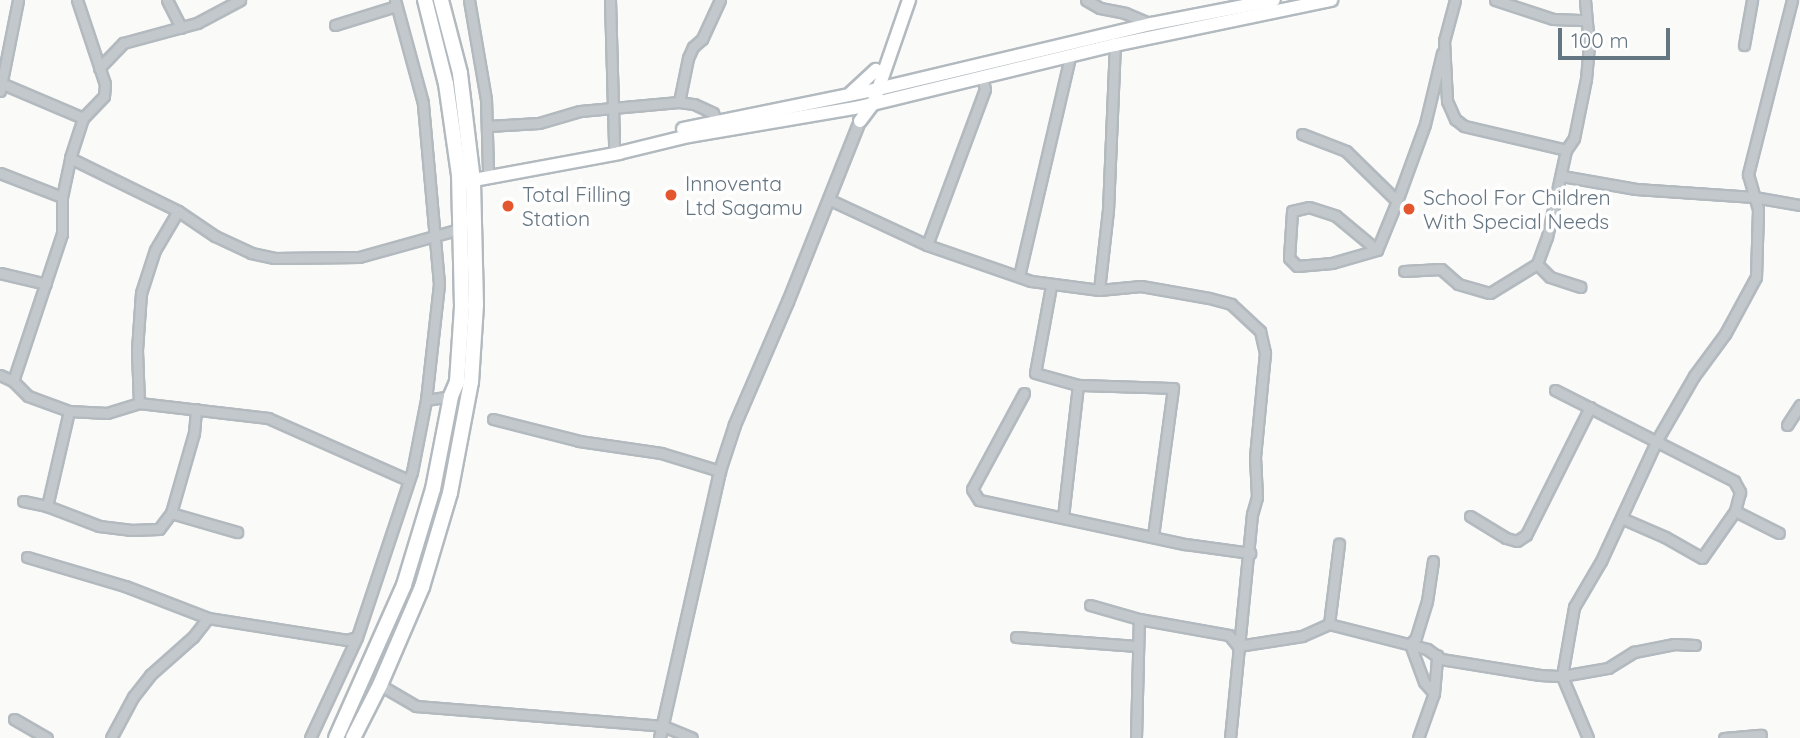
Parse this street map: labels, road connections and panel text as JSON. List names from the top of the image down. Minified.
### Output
{"places":["Innoventa Ltd Sagamu","Total Filling Station","School For Children With Special Needs"],"scale_bar":"100 m"}
